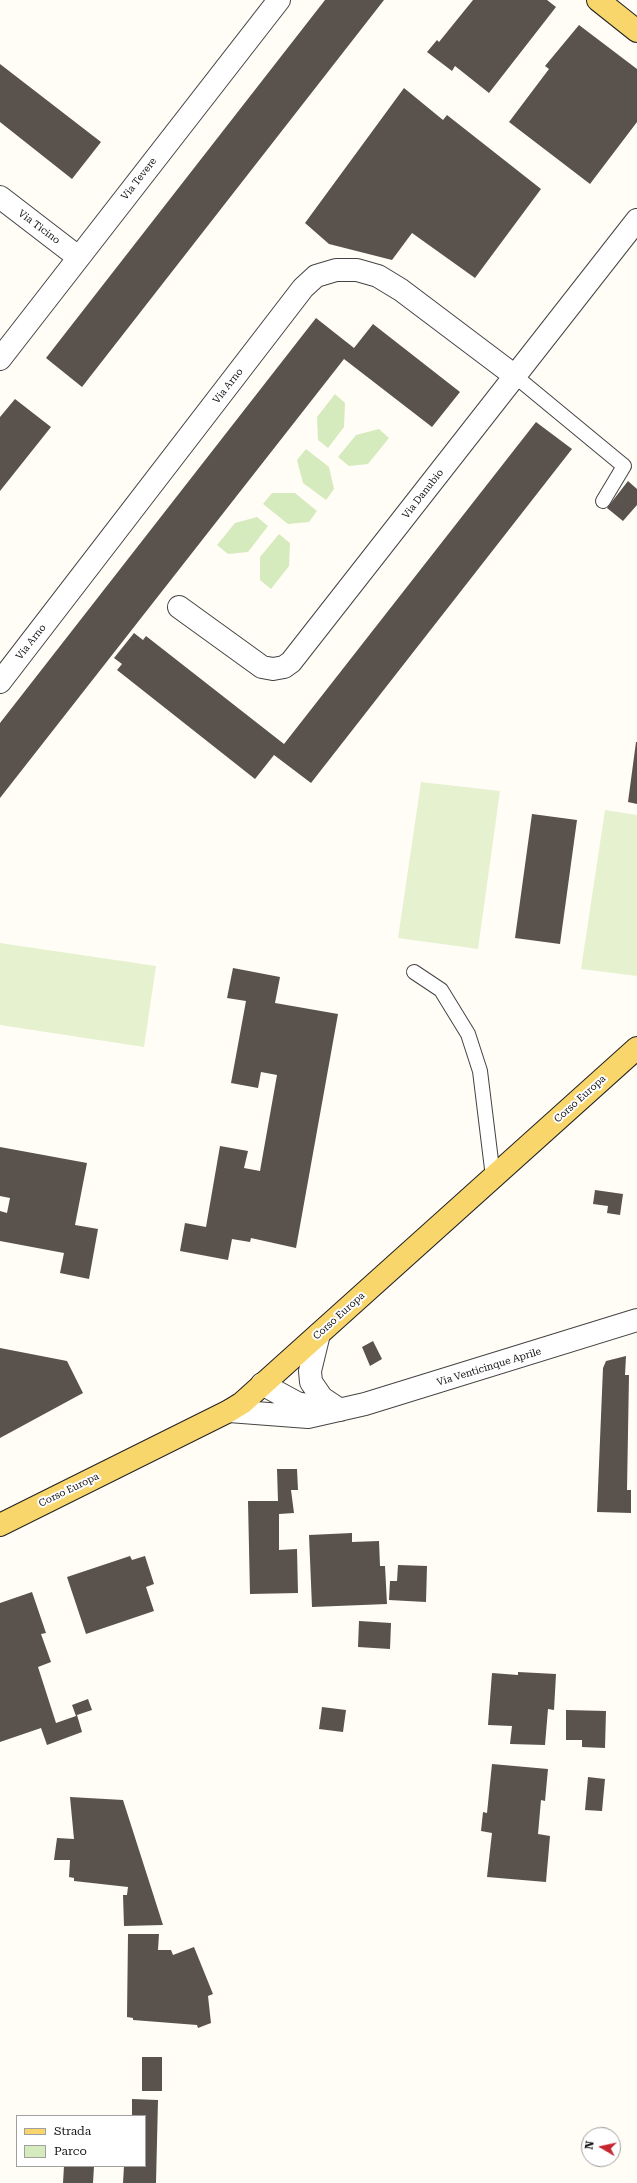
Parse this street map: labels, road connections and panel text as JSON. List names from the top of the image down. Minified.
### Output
{"streets":{"main road":["Corso Europa"],"street":["Via Tevere","Via Ticino","Via Arno","Via Danubio","Via Venticinque Aprile"]},"crossings":[["Via Tevere","Via Ticino"],["Via Arno","Via Danubio"],["Corso Europa","Via Venticinque Aprile"]],"legend":["Strada","Parco"],"north":"left"}
